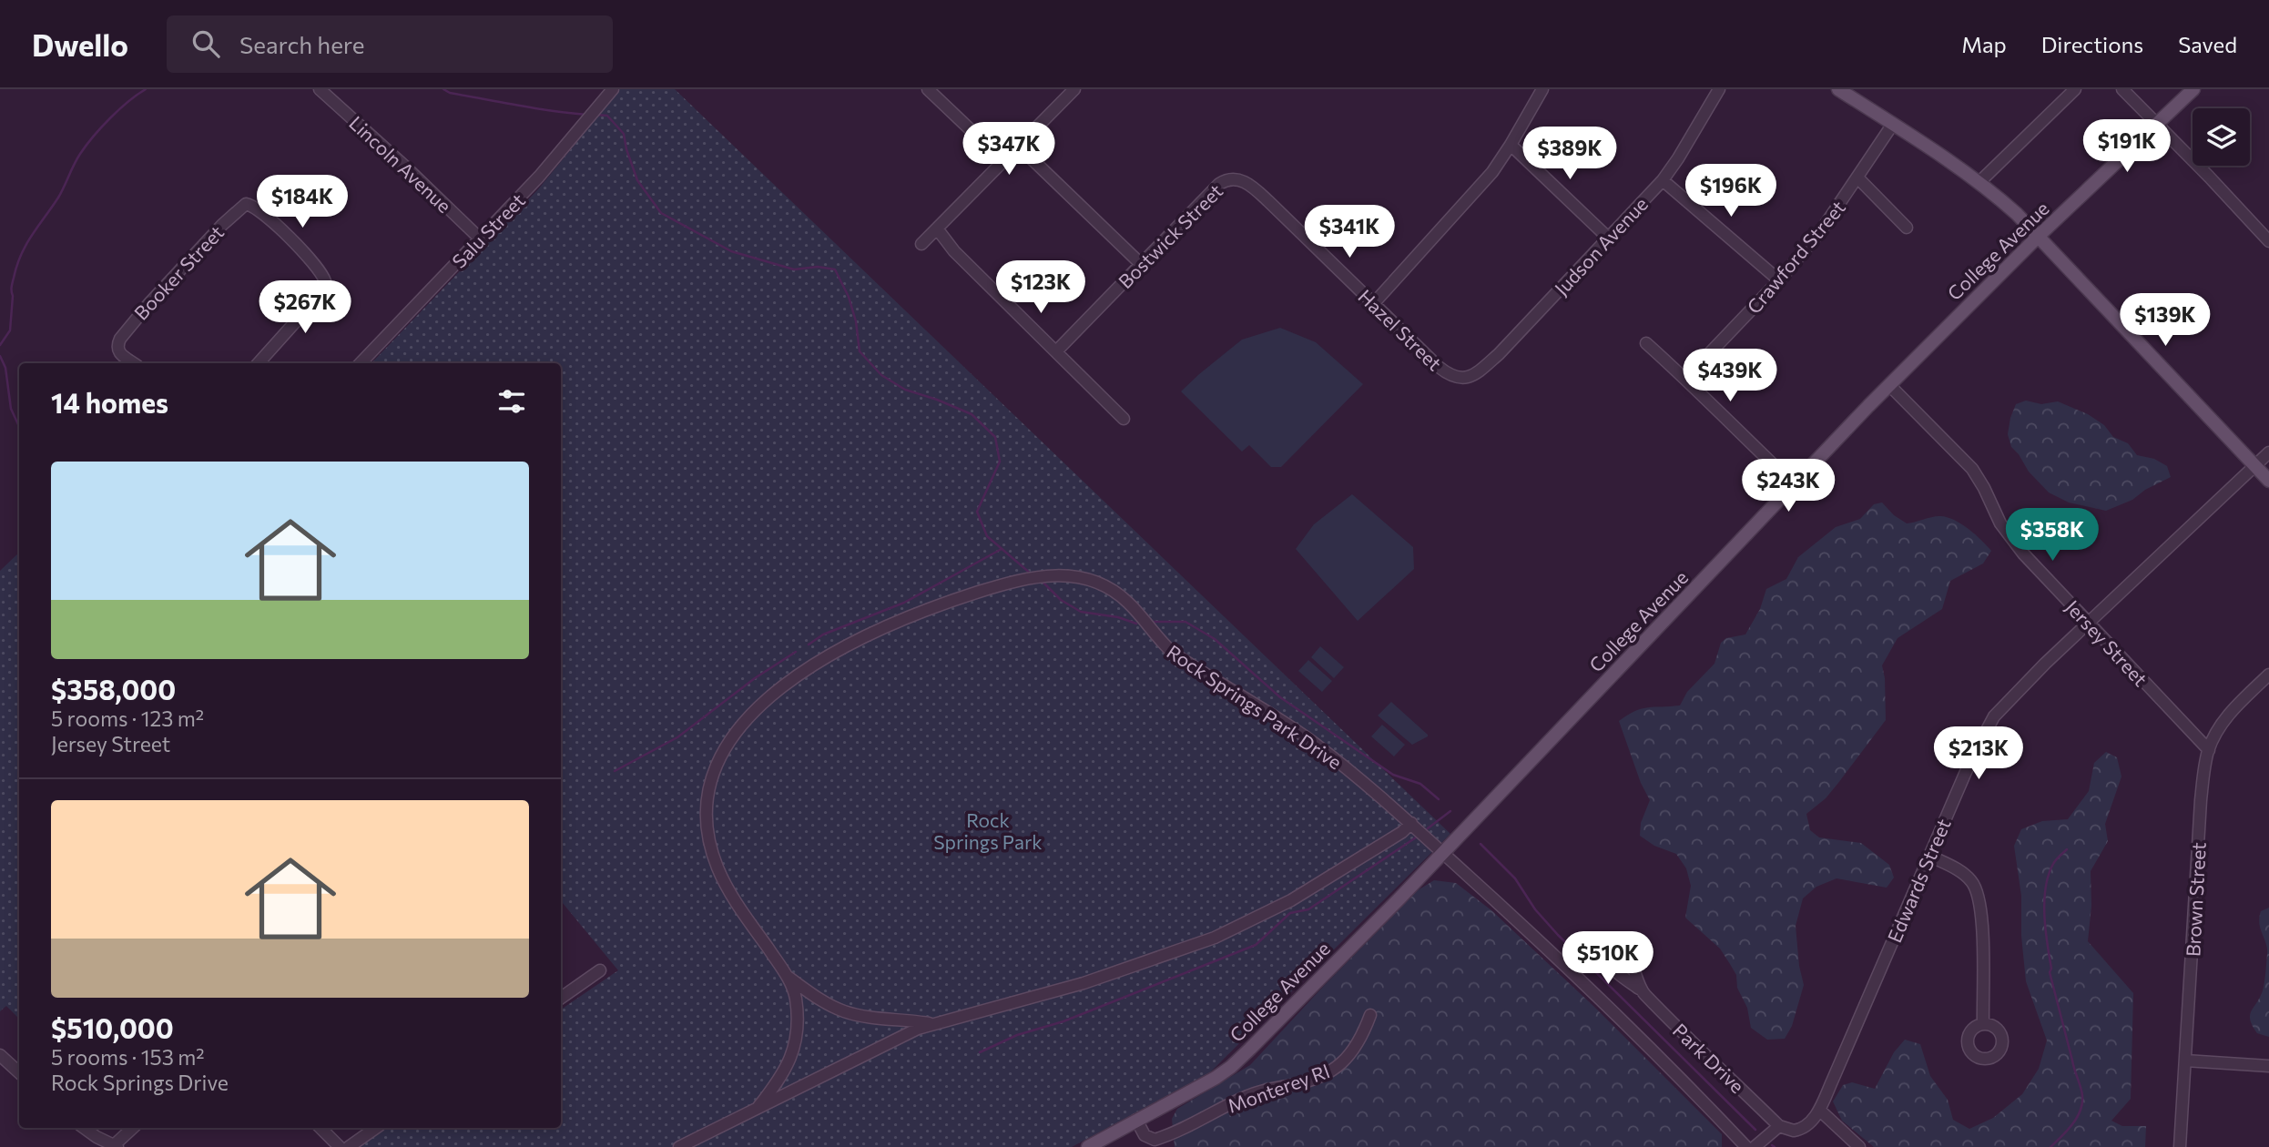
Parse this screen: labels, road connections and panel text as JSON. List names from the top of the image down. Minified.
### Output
{"streets":{"main road":["College Avenue"],"street":["Lincoln Avenue","Salu Street","Bostwick Street","Judson Avenue","Crawford Street","Booker Street","Hazel Street","Jersey Street","Rock Springs Park Drive","Edwards Street","Brown Street","Park Drive","Monterey Rl"]},"crossings":[["Lincoln Avenue","Salu Street"],["Bostwick Street","Hazel Street"],["Judson Avenue","Hazel Street"],["College Avenue","Jersey Street"],["College Avenue","Rock Springs Park Drive"],["College Avenue","Monterey Rl"],["Jersey Street","Edwards Street"],["Jersey Street","Brown Street"],["Edwards Street","Park Drive"]],"parks":["Rock Springs Park"],"page":{"header":"Dwello","search":"Search here","nav":["Map","Directions","Saved"],"price":["$191K","$347K","$389K","$196K","$184K","$341K","$123K","$267K","$139K","$439K","$243K","$358K","$213K","$510K"],"heading":"14 homes","list":[{"name":"$358,000","note":"5 rooms · 123 m² · Jersey Street"},{"name":"$510,000","note":"5 rooms · 153 m² · Rock Springs Drive"}]}}
